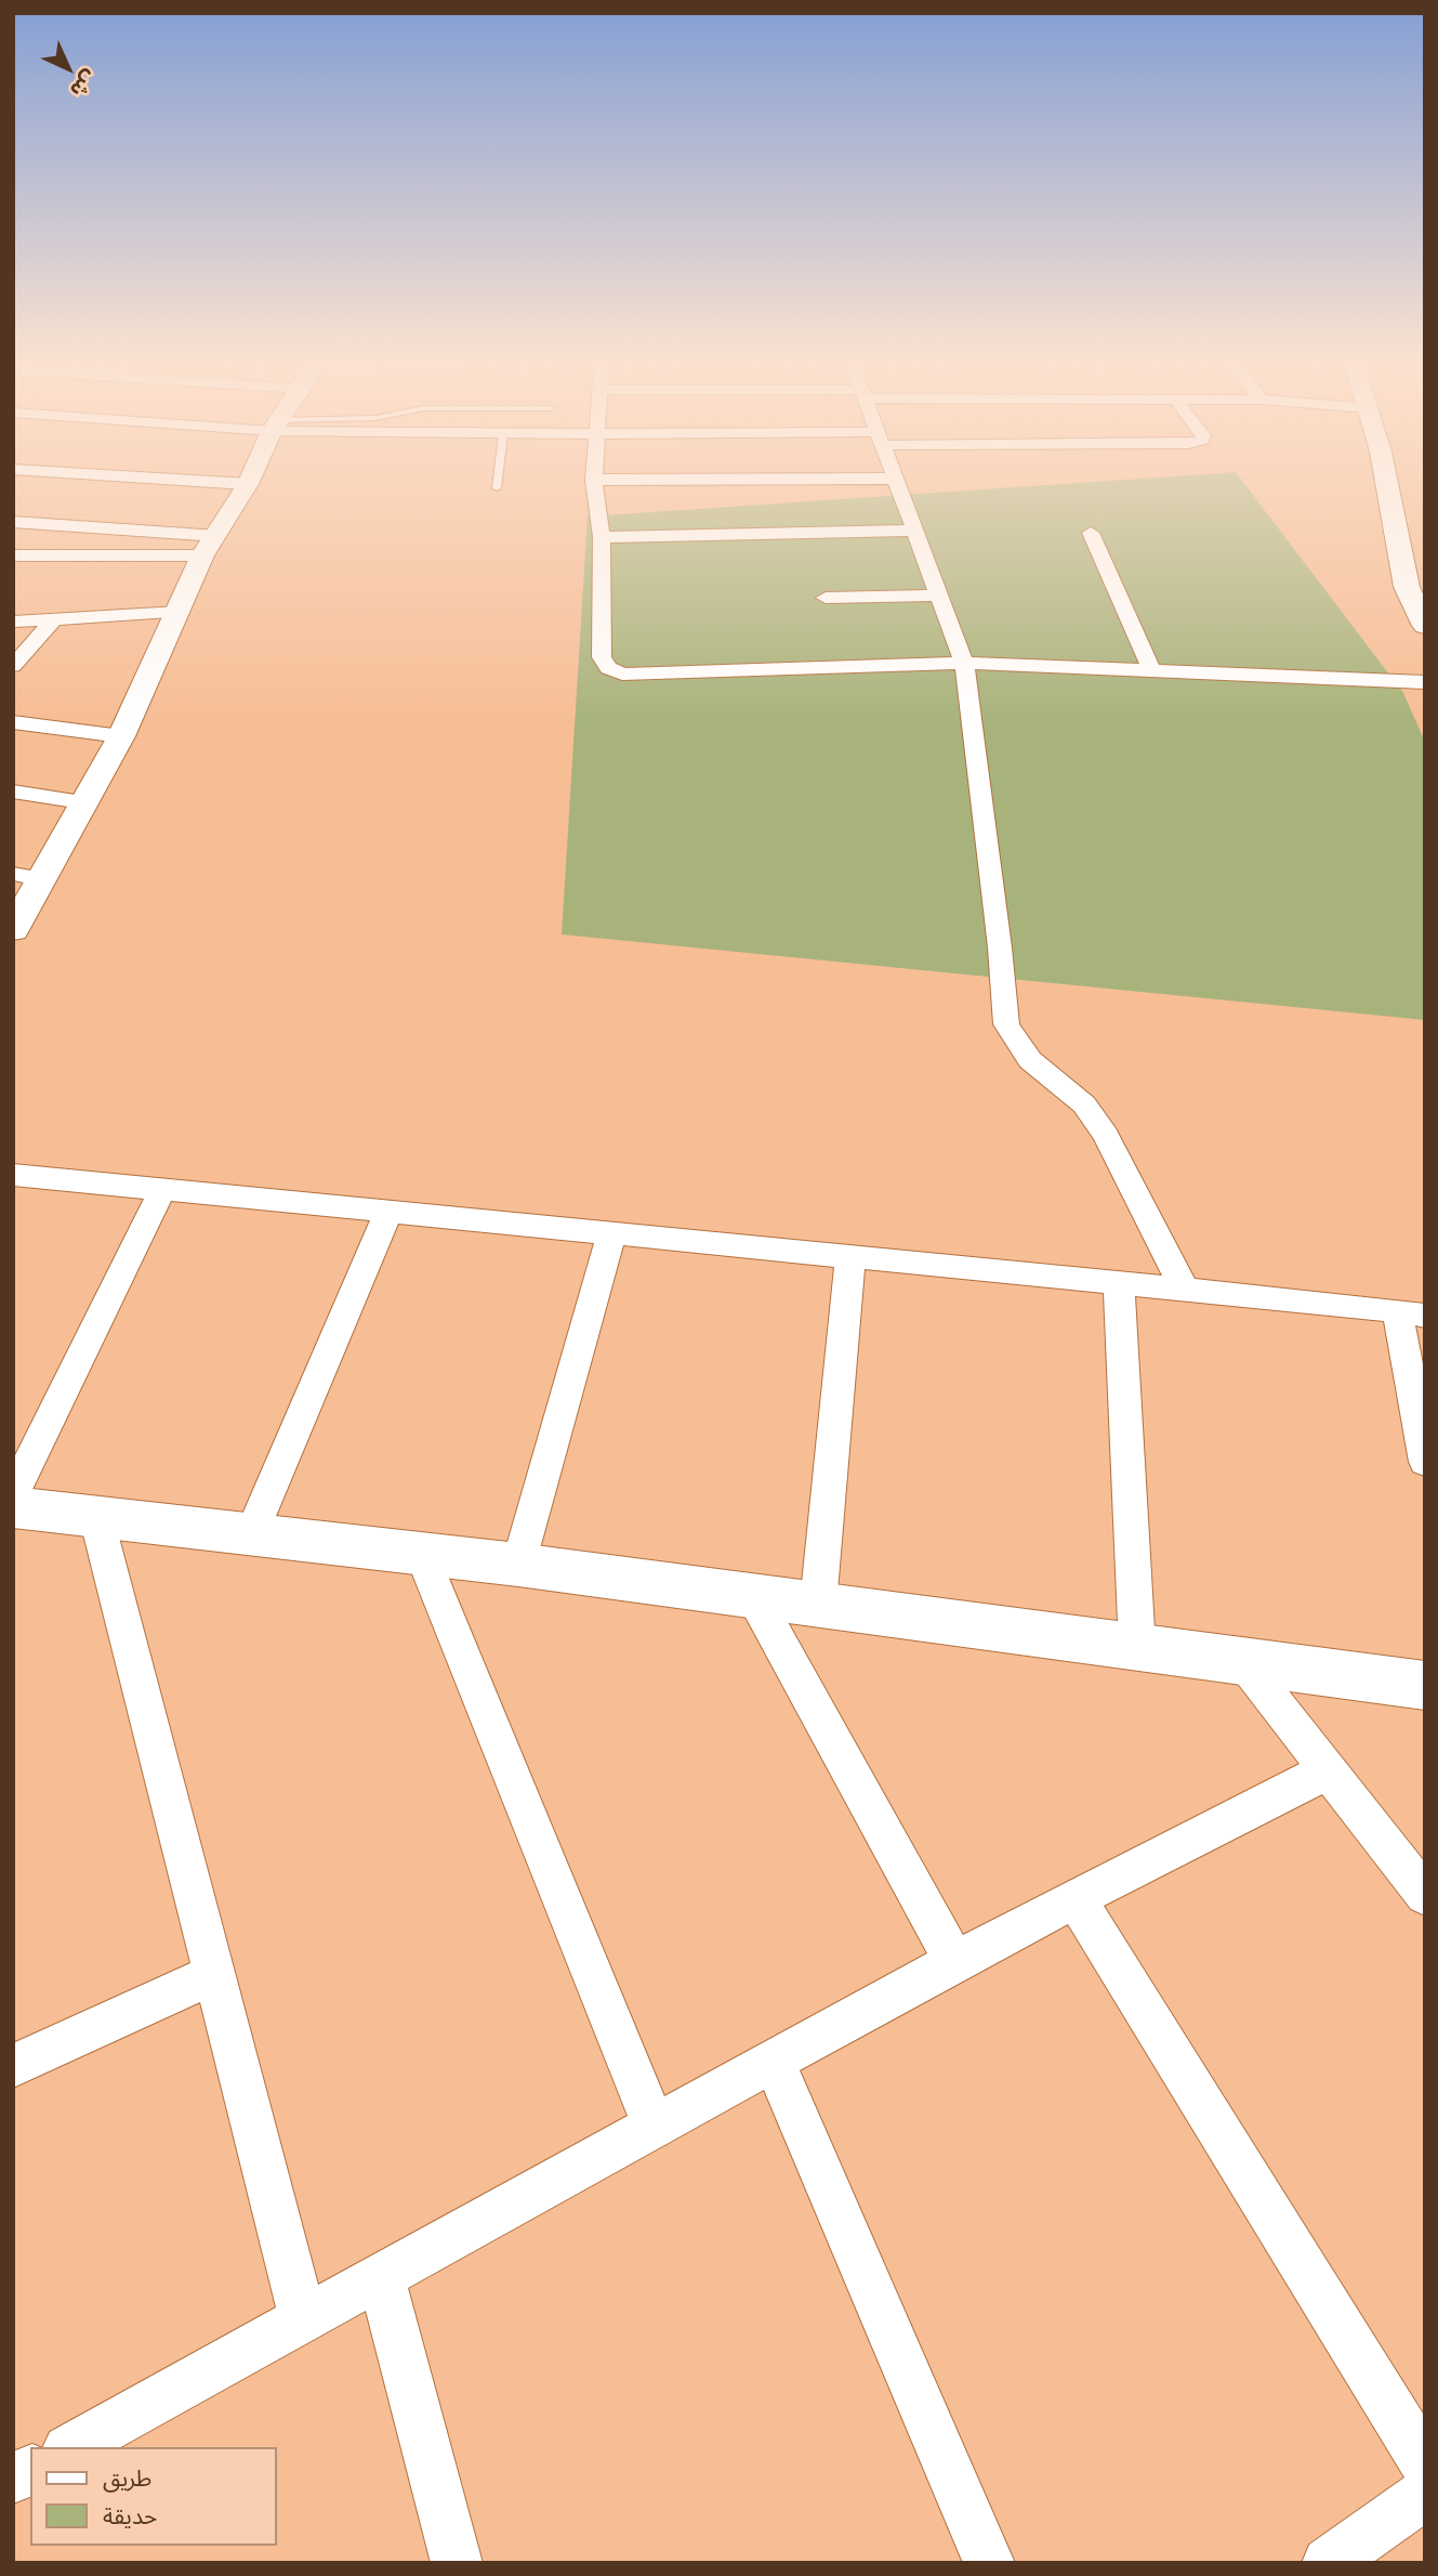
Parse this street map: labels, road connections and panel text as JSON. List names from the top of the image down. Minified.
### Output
{"legend":["طريق","حديقة"],"north":"bottom right"}
